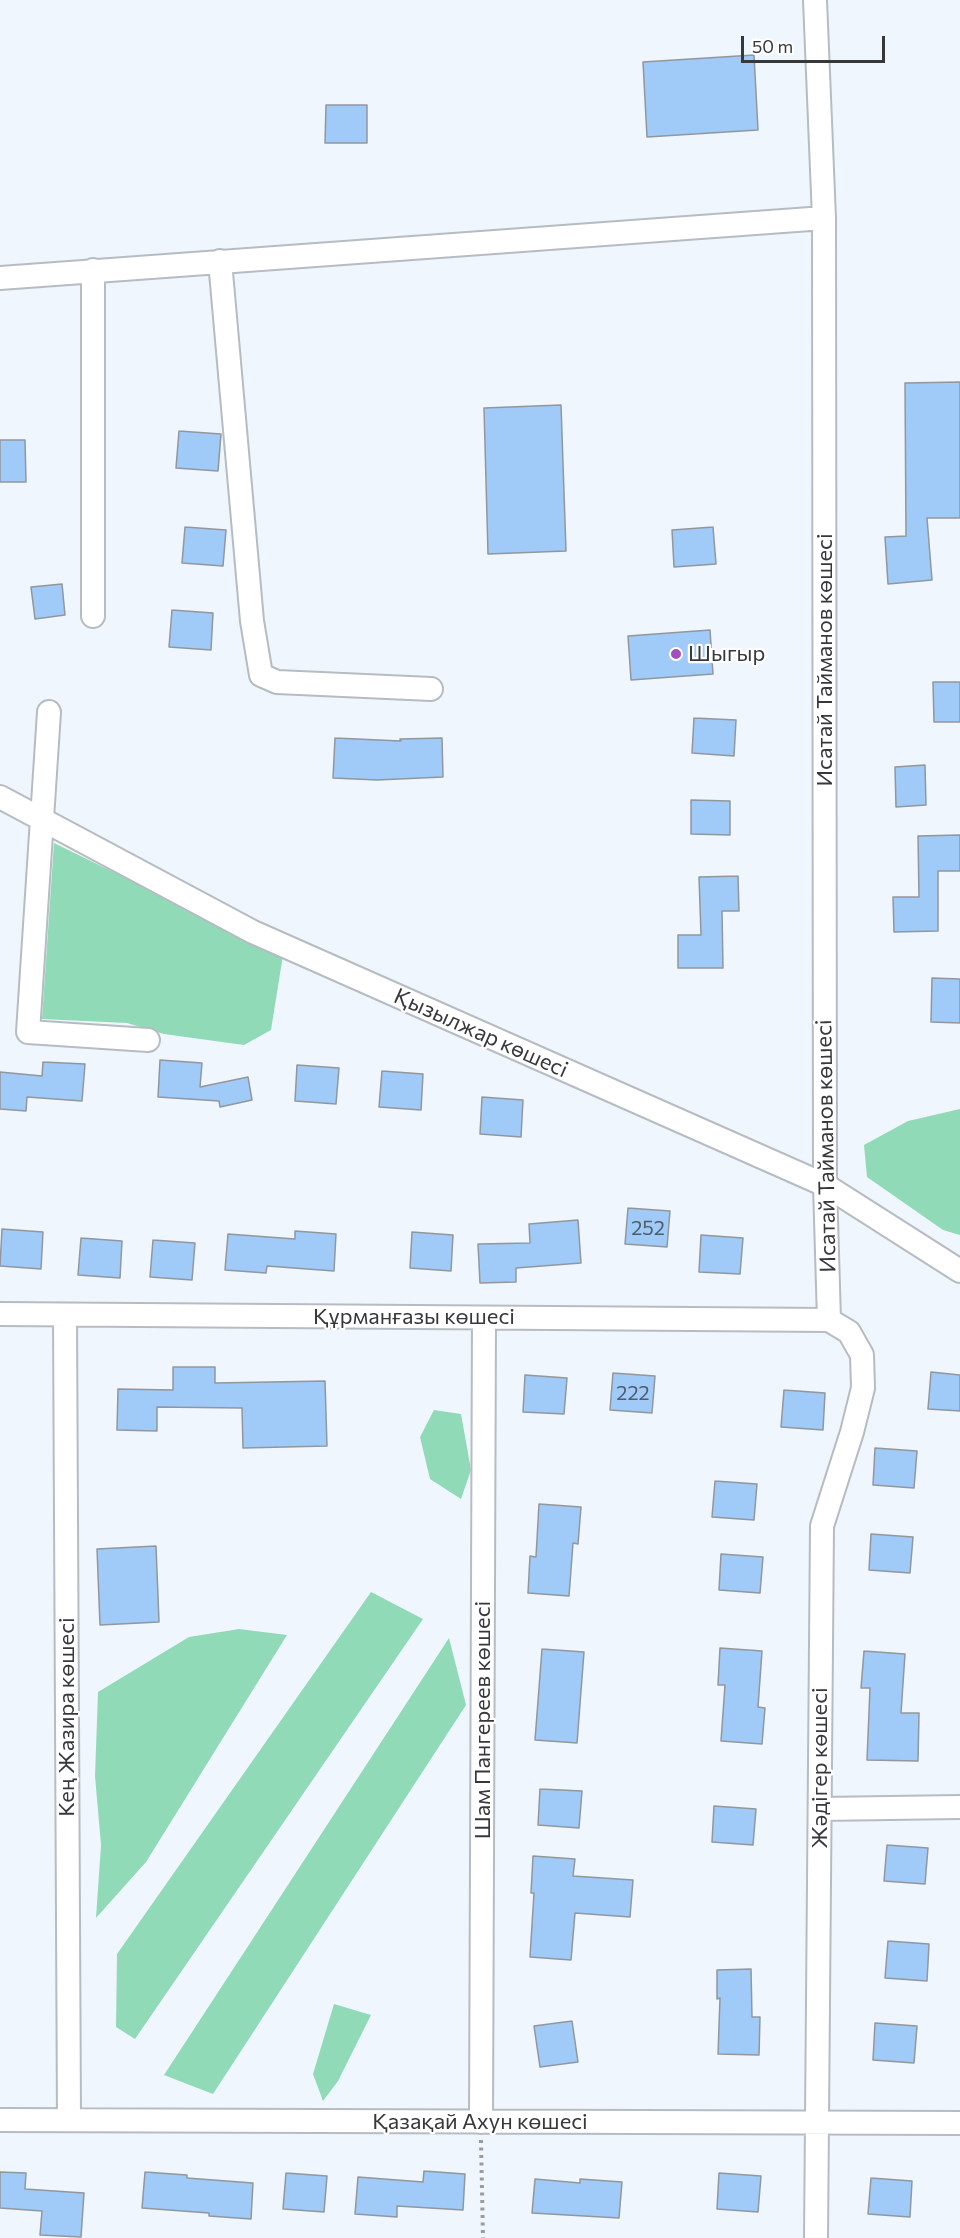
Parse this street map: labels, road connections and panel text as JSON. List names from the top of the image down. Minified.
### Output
{"streets":{"street":["Исатай Тайманов көшесі","Қызылжар көшесі","Құрманғазы көшесі","Кең Жазира көшесі","Шам Пангереев көшесі","Жәдігер көшесі","Қазақай Ахун көшесі"]},"crossings":[["Исатай Тайманов көшесі","Қызылжар көшесі"],["Исатай Тайманов көшесі","Құрманғазы көшесі"],["Исатай Тайманов көшесі","Жәдігер көшесі"],["Құрманғазы көшесі","Кең Жазира көшесі"],["Құрманғазы көшесі","Шам Пангереев көшесі"],["Құрманғазы көшесі","Жәдігер көшесі"],["Кең Жазира көшесі","Қазақай Ахун көшесі"],["Шам Пангереев көшесі","Қазақай Ахун көшесі"],["Жәдігер көшесі","Қазақай Ахун көшесі"]],"places":["Шыгыр"],"house_numbers":["252","222"],"scale_bar":"50 m"}
